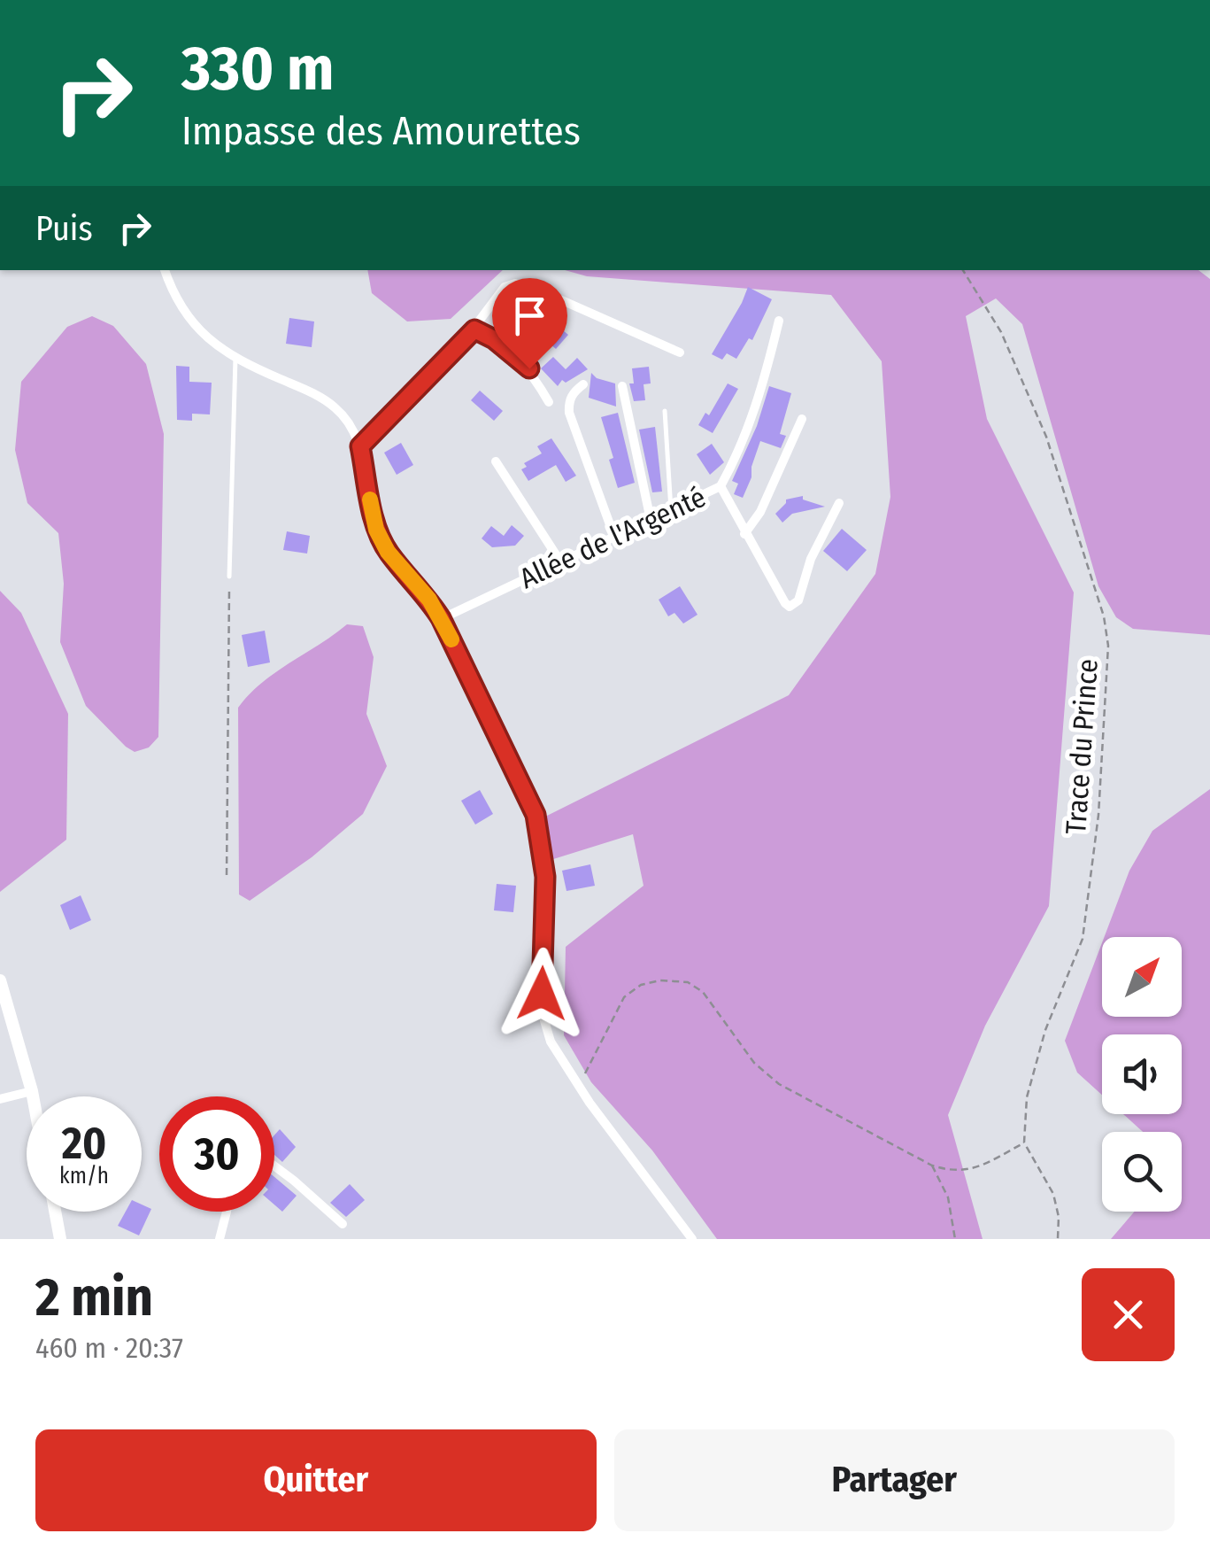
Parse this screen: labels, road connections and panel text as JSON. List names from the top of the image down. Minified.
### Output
{"streets":{"street":["Allée de l'Argenté"],"path":["Trace du Prince"]},"north":"top right","page":{"turn":["330 m","Impasse des Amourettes"],"then":"Puis","speed":"20 km/h","limit":"30","heading":["2 min","460 m · 20:37"],"buttons":["Quitter","Partager"]}}
